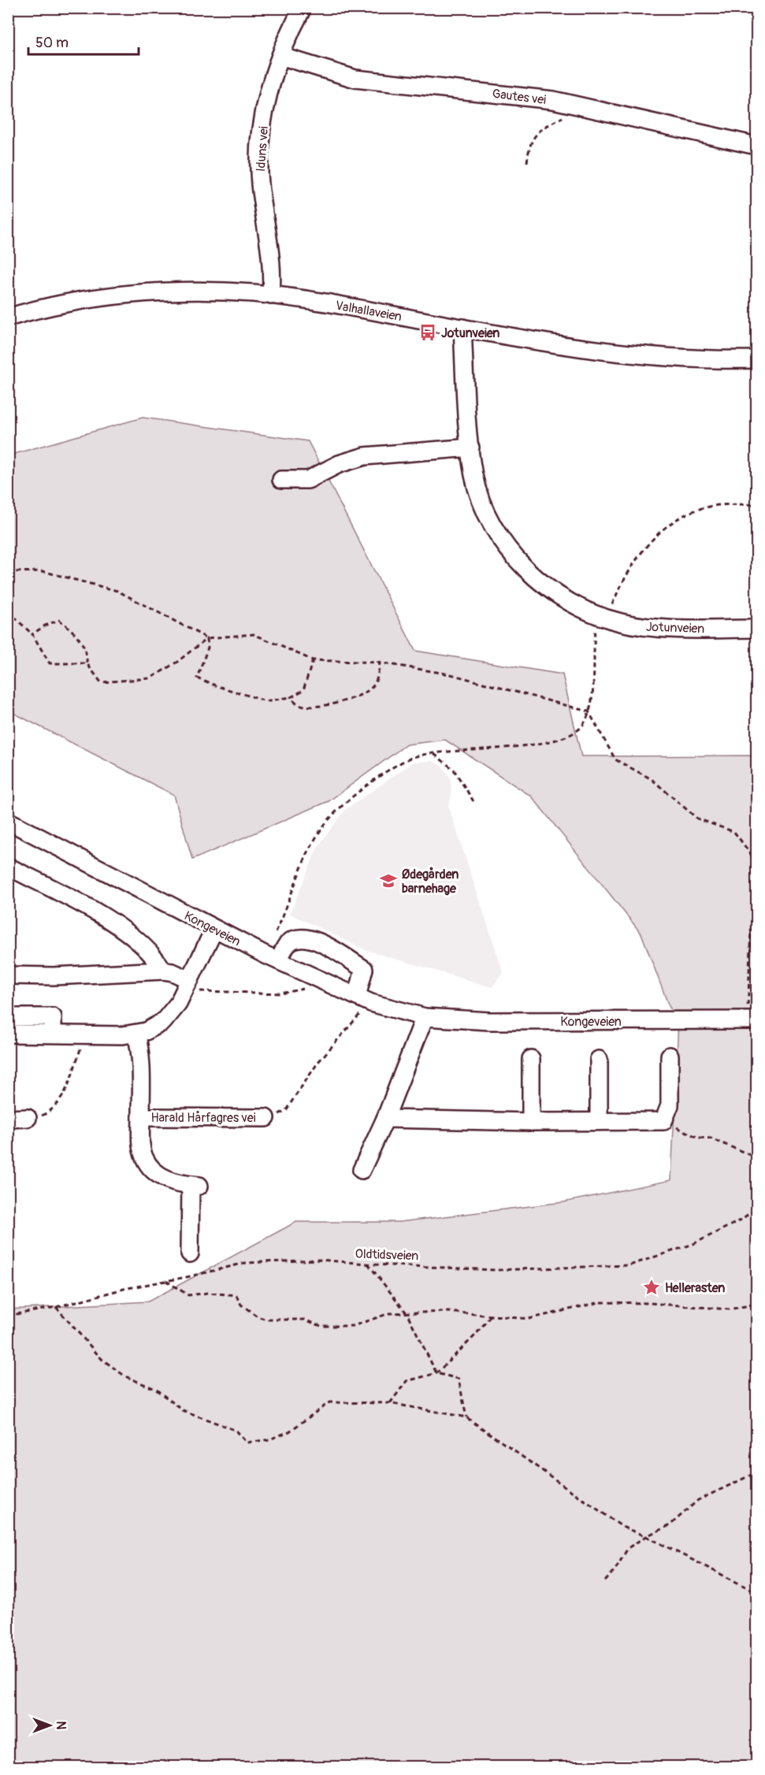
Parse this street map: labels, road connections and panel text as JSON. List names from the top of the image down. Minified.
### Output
{"streets":{"street":["Gautes vei","Iduns vei","Valhallaveien","Jotunveien","Kongeveien","Harald Hårfagres vei"],"path":["Oldtidsveien"]},"crossings":[["Gautes vei","Iduns vei"],["Iduns vei","Valhallaveien"],["Valhallaveien","Jotunveien"]],"places":{"bus stop":["Jotunveien"],"school or university":["Ødegården barnehage"],"place":["Hellerasten"]},"scale_bar":"50 m","north":"right"}
